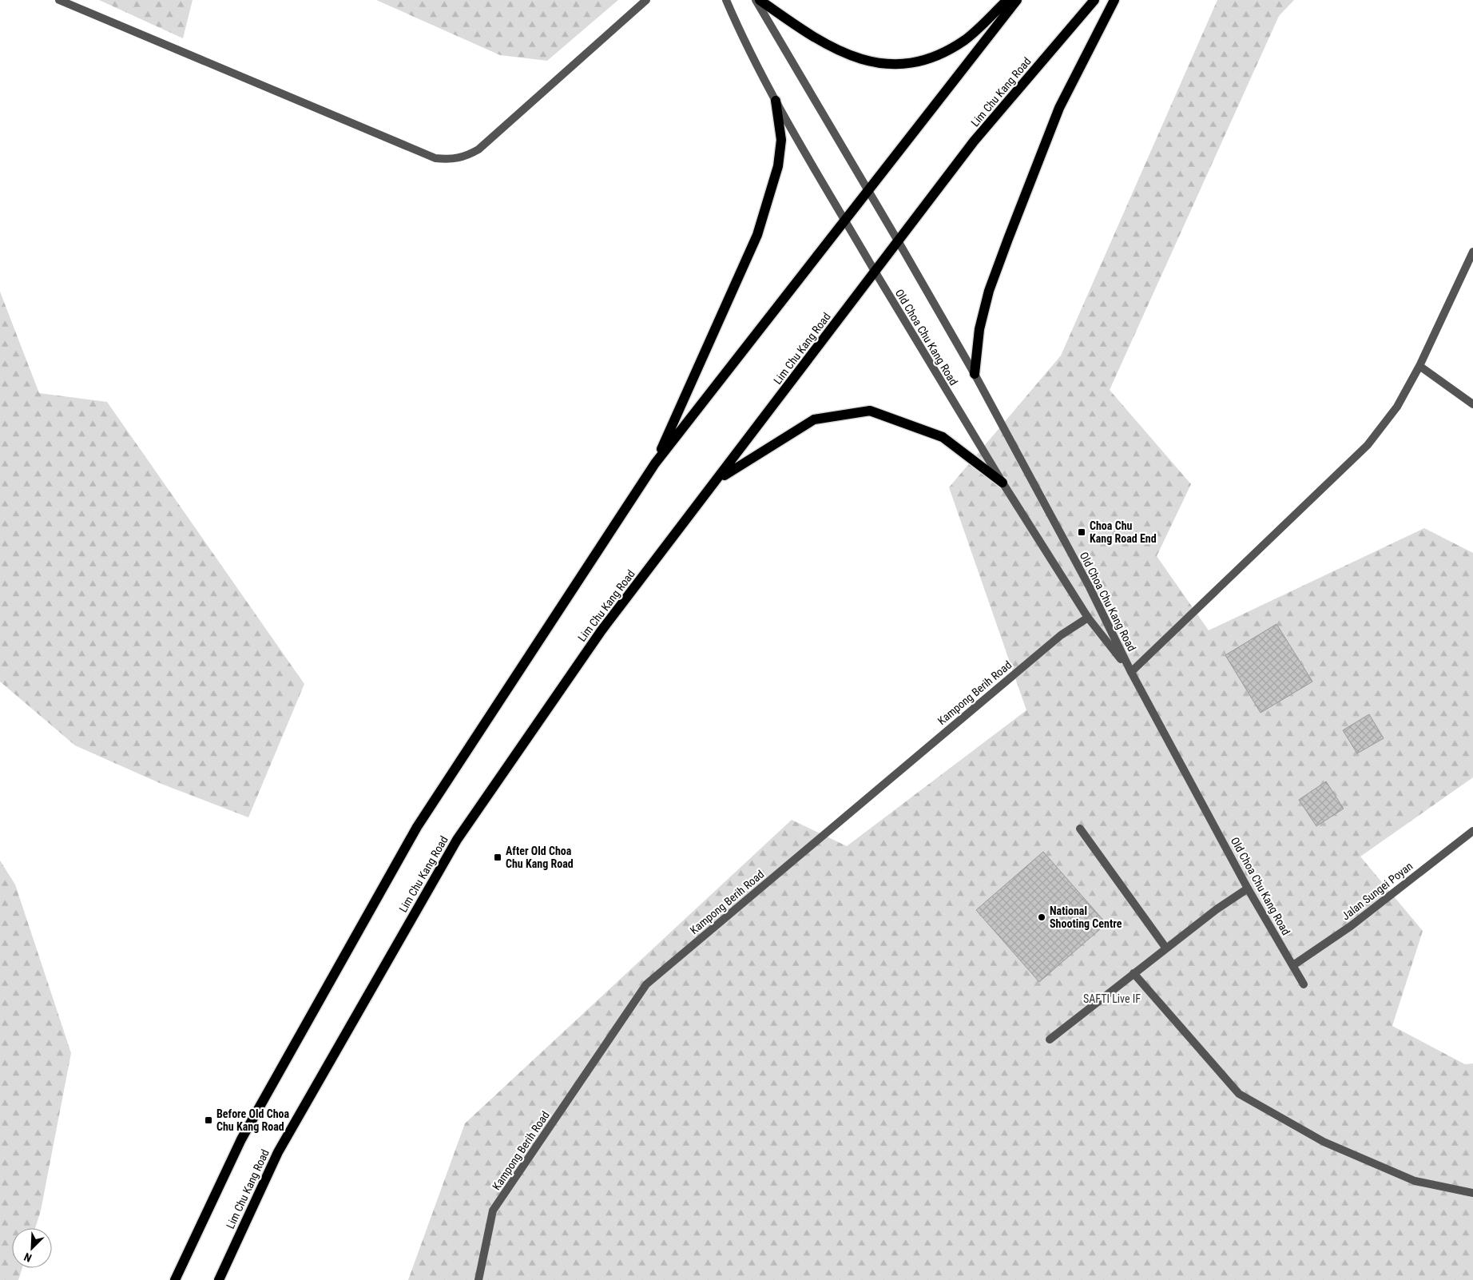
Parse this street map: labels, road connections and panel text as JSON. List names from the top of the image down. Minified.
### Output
{"streets":{"main road":["Lim Chu Kang Road"],"street":["Old Choa Chu Kang Road","Kampong Berih Road","Jalan Sungei Poyan"]},"crossings":[["Lim Chu Kang Road","Old Choa Chu Kang Road"],["Old Choa Chu Kang Road","Kampong Berih Road"],["Old Choa Chu Kang Road","Jalan Sungei Poyan"]],"parks":["SAFTI Live IF"],"places":{"transit":["Choa Chu Kang Road End","After Old Choa Chu Kang Road","Before Old Choa Chu Kang Road"],"other":["National Shooting Centre"]},"north":"bottom left"}
